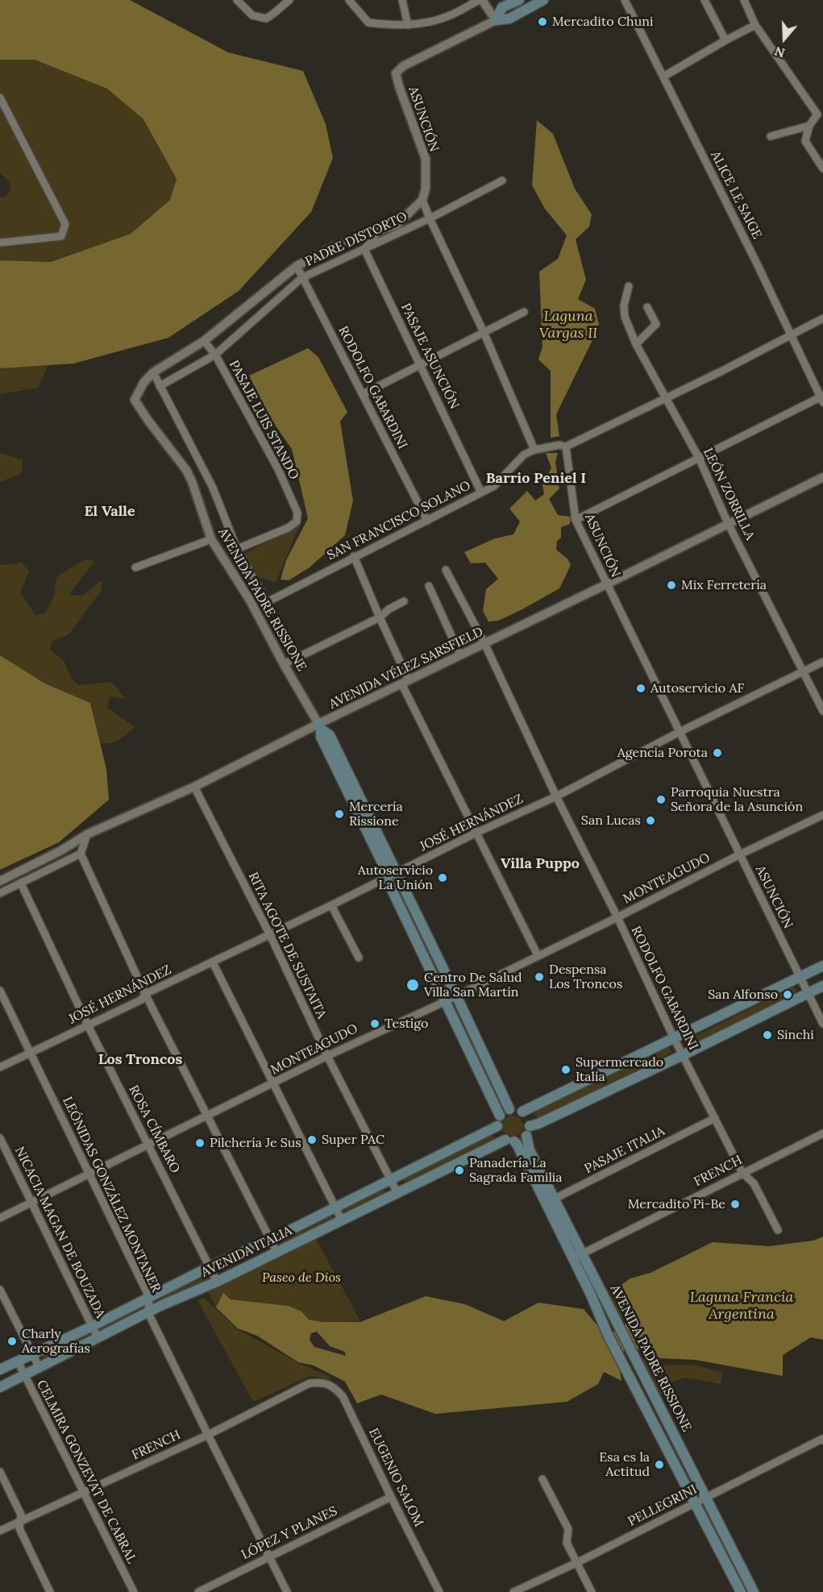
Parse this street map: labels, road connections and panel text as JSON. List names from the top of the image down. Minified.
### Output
{"streets":{"main road":["AVENIDA PADRE RISSIONE","AVENIDA ITALIA"],"street":["ASUNCIÓN","ALICE LE SAIGE","PADRE DISTORTO","PASAJE ASUNCIÓN","RODOLFO GABARDINI","PASAJE LUIS STANDO","LEÓN ZORRILLA","SAN FRANCISCO SOLANO","AVENIDA VÉLEZ SARSFIELD","JOSÉ HERNÁNDEZ","MONTEAGUDO","RITA AGOTE DE SUSTAITA","ROSA CÍMBARO","PASAJE ITALIA","FRENCH","LEÓNIDAS GONZÁLEZ MONTANER","NICACIA MAGAN DE BOUZADA","CELMIRA GONZEVAT DE CABRAL","EUGENIO SALOM","PELLEGRINI","LÓPEZ Y PLANES"]},"crossings":[["ASUNCIÓN","PADRE DISTORTO"],["ASUNCIÓN","SAN FRANCISCO SOLANO"],["ASUNCIÓN","AVENIDA VÉLEZ SARSFIELD"],["ASUNCIÓN","JOSÉ HERNÁNDEZ"],["ASUNCIÓN","MONTEAGUDO"],["PADRE DISTORTO","PASAJE ASUNCIÓN"],["PADRE DISTORTO","RODOLFO GABARDINI"],["PADRE DISTORTO","PASAJE LUIS STANDO"],["PADRE DISTORTO","AVENIDA PADRE RISSIONE"],["PASAJE ASUNCIÓN","SAN FRANCISCO SOLANO"],["RODOLFO GABARDINI","SAN FRANCISCO SOLANO"],["RODOLFO GABARDINI","AVENIDA VÉLEZ SARSFIELD"],["RODOLFO GABARDINI","JOSÉ HERNÁNDEZ"],["RODOLFO GABARDINI","MONTEAGUDO"],["RODOLFO GABARDINI","PASAJE ITALIA"],["RODOLFO GABARDINI","FRENCH"],["PASAJE LUIS STANDO","AVENIDA PADRE RISSIONE"],["LEÓN ZORRILLA","AVENIDA VÉLEZ SARSFIELD"],["LEÓN ZORRILLA","JOSÉ HERNÁNDEZ"],["SAN FRANCISCO SOLANO","AVENIDA PADRE RISSIONE"],["AVENIDA PADRE RISSIONE","AVENIDA VÉLEZ SARSFIELD"],["AVENIDA PADRE RISSIONE","JOSÉ HERNÁNDEZ"],["AVENIDA PADRE RISSIONE","MONTEAGUDO"],["AVENIDA PADRE RISSIONE","PASAJE ITALIA"],["AVENIDA PADRE RISSIONE","FRENCH"],["AVENIDA PADRE RISSIONE","AVENIDA ITALIA"],["AVENIDA PADRE RISSIONE","PELLEGRINI"],["AVENIDA VÉLEZ SARSFIELD","RITA AGOTE DE SUSTAITA"],["JOSÉ HERNÁNDEZ","RITA AGOTE DE SUSTAITA"],["JOSÉ HERNÁNDEZ","ROSA CÍMBARO"],["JOSÉ HERNÁNDEZ","LEÓNIDAS GONZÁLEZ MONTANER"],["MONTEAGUDO","RITA AGOTE DE SUSTAITA"],["MONTEAGUDO","ROSA CÍMBARO"],["MONTEAGUDO","LEÓNIDAS GONZÁLEZ MONTANER"],["MONTEAGUDO","NICACIA MAGAN DE BOUZADA"],["RITA AGOTE DE SUSTAITA","AVENIDA ITALIA"],["ROSA CÍMBARO","AVENIDA ITALIA"],["FRENCH","LEÓNIDAS GONZÁLEZ MONTANER"],["FRENCH","CELMIRA GONZEVAT DE CABRAL"],["FRENCH","EUGENIO SALOM"],["LEÓNIDAS GONZÁLEZ MONTANER","AVENIDA ITALIA"],["LEÓNIDAS GONZÁLEZ MONTANER","LÓPEZ Y PLANES"],["NICACIA MAGAN DE BOUZADA","AVENIDA ITALIA"],["AVENIDA ITALIA","CELMIRA GONZEVAT DE CABRAL"],["EUGENIO SALOM","LÓPEZ Y PLANES"]],"districts":["Barrio Peniel I","El Valle","Villa Puppo","Los Troncos"],"water":["Laguna Vargas II","Laguna Francia Argentina"],"parks":["Paseo de Dios"],"places":["Mercadito Chuni","Mix Ferretería","Autoservicio AF","Agencia Porota","Parroquia Nuestra Señora de la Asunción","Mercería Rissione","San Lucas","Autoservicio La Unión","Despensa Los Troncos","Centro De Salud Villa San Martín","San Alfonso","Testigo","Sinchi","Supermercado Italia","Super PAC","Pilchería Je Sus","Panadería La Sagrada Familia","Mercadito Pi-Be","Charly Aerografías","Esa es la Actitud"],"north":"bottom"}
